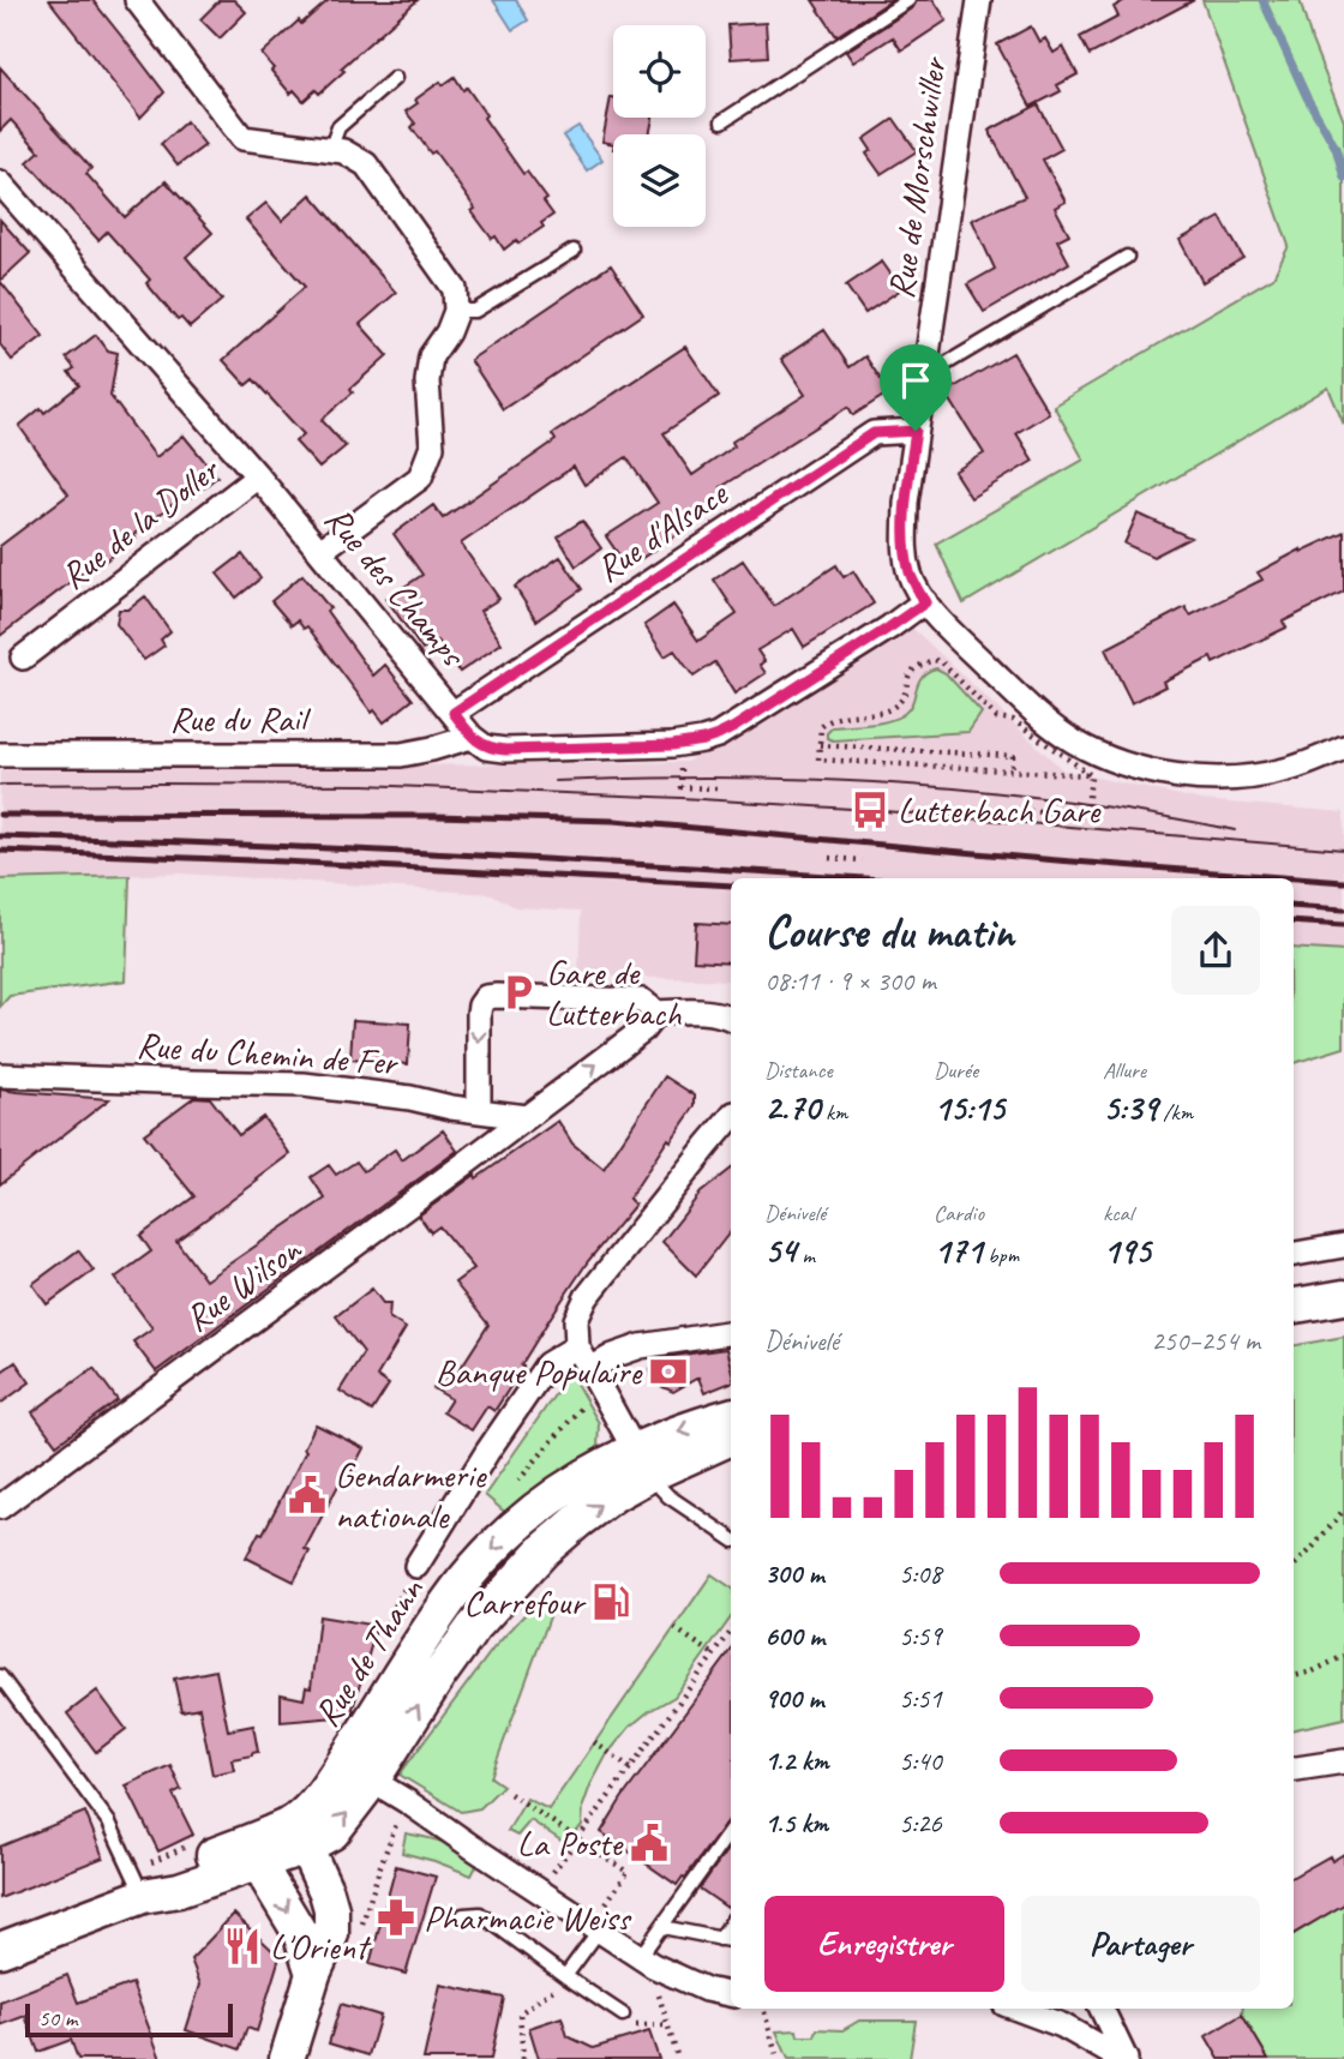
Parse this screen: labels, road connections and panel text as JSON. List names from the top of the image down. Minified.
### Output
{"streets":{"main road":["Rue de Thann"],"street":["Rue de Morschwiller","Rue de la Doller","Rue d'Alsace","Rue des Champs","Rue du Rail","Rue du Chemin de Fer","Rue Wilson"]},"crossings":[["Rue de Morschwiller","Rue d'Alsace"],["Rue de la Doller","Rue des Champs"],["Rue d'Alsace","Rue des Champs"],["Rue des Champs","Rue du Rail"],["Rue du Chemin de Fer","Rue Wilson"]],"places":{"bus stop":["Lutterbach Gare"],"parking":["Gare de Lutterbach"],"bank":["Banque Populaire"],"public building":["Gendarmerie nationale","La Poste"],"fuel station":["Carrefour"],"pharmacy":["Pharmacie Weiss"],"restaurant":["L'Orient"]},"scale_bar":"50 m","page":{"heading":["Course du matin","08:11 · 9 × 300 m"],"stats":[["Distance","2.70 km"],["Durée","15:15"],["Allure","5:39 /km"],["Dénivelé","54 m"],["Cardio","171 bpm"],["kcal","195"]],"chart":["Dénivelé","250–254 m"],"list":[{"name":"300 m","note":"5:08"},{"name":"600 m","note":"5:59"},{"name":"900 m","note":"5:51"},{"name":"1.2 km","note":"5:40"},{"name":"1.5 km","note":"5:26"}],"buttons":["Enregistrer","Partager"],"scale":"50 m"}}
